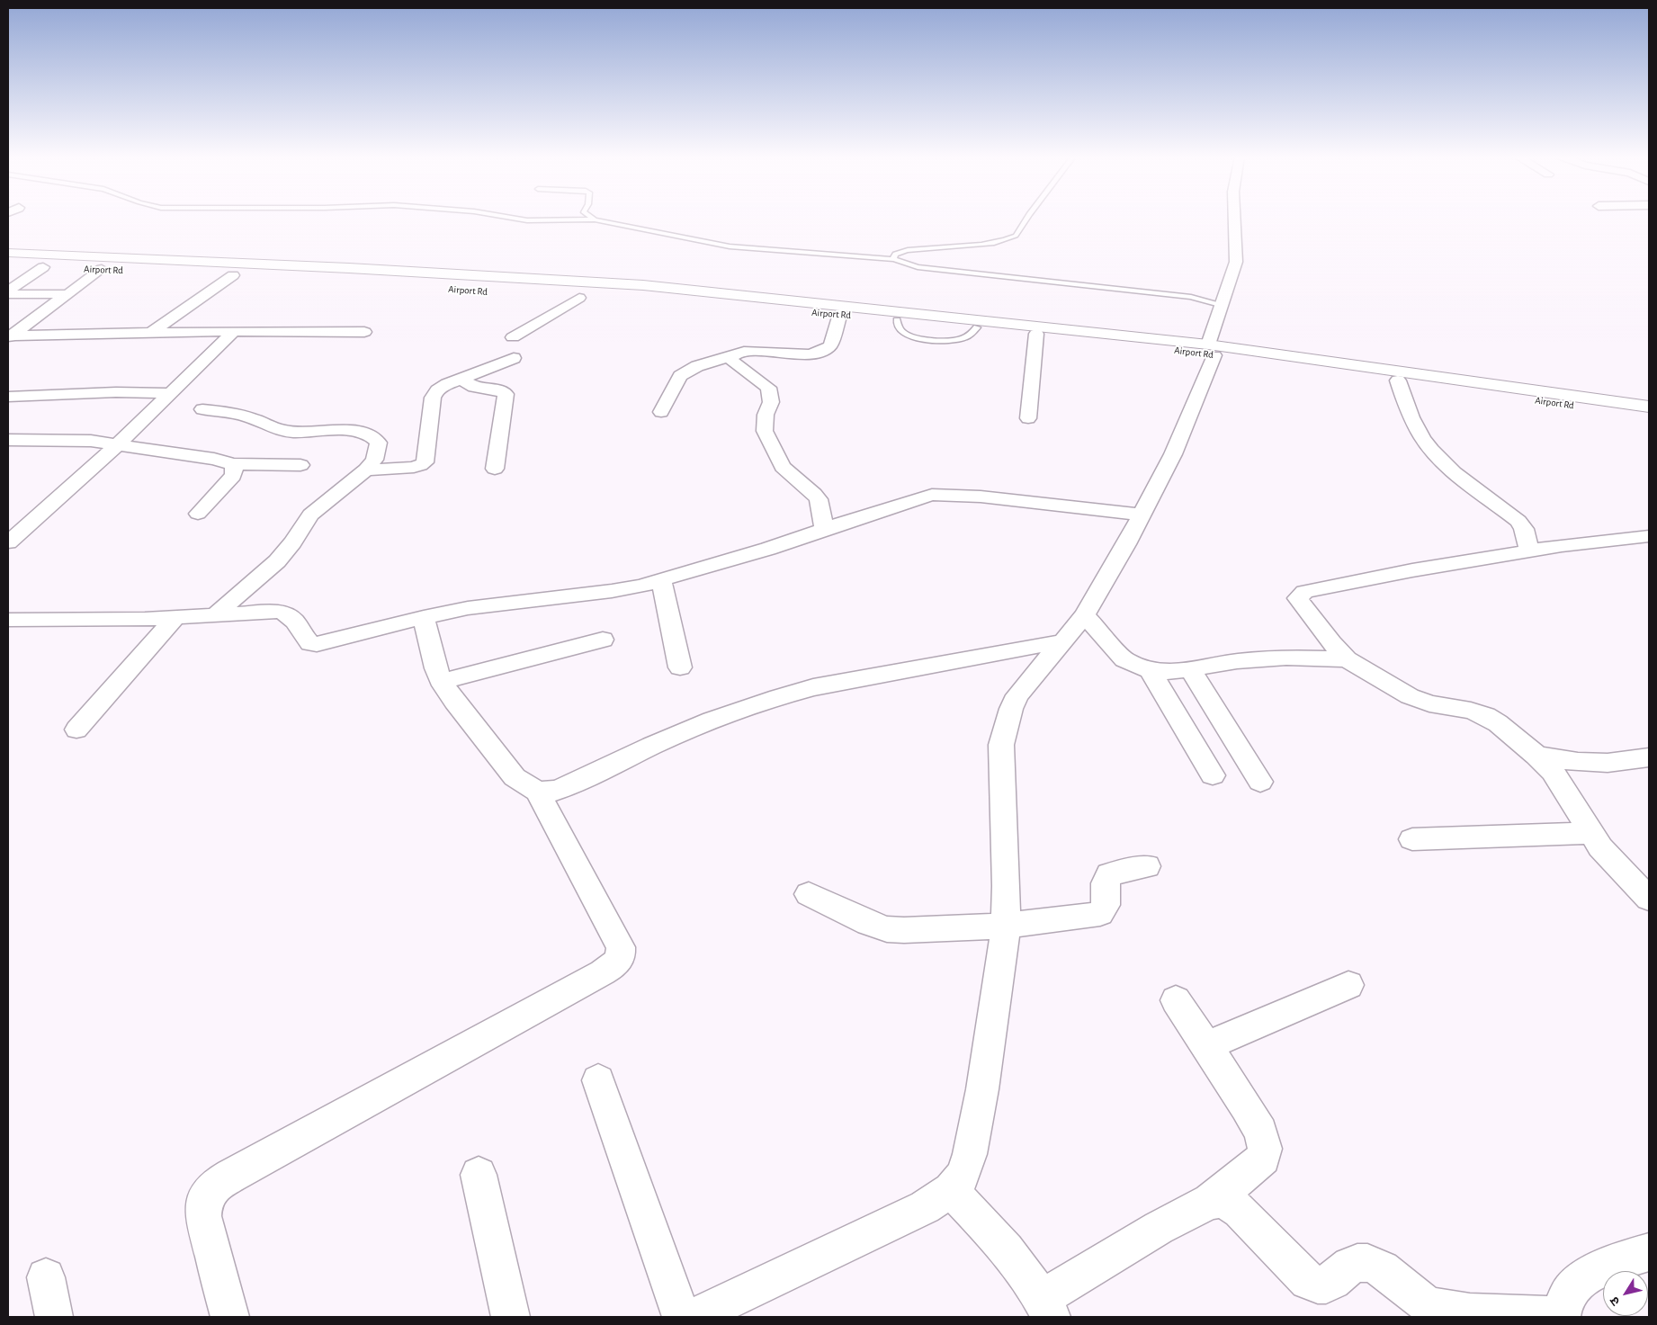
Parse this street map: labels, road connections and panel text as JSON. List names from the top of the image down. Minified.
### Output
{"streets":{"main road":["Airport Rd"]},"north":"bottom left"}
